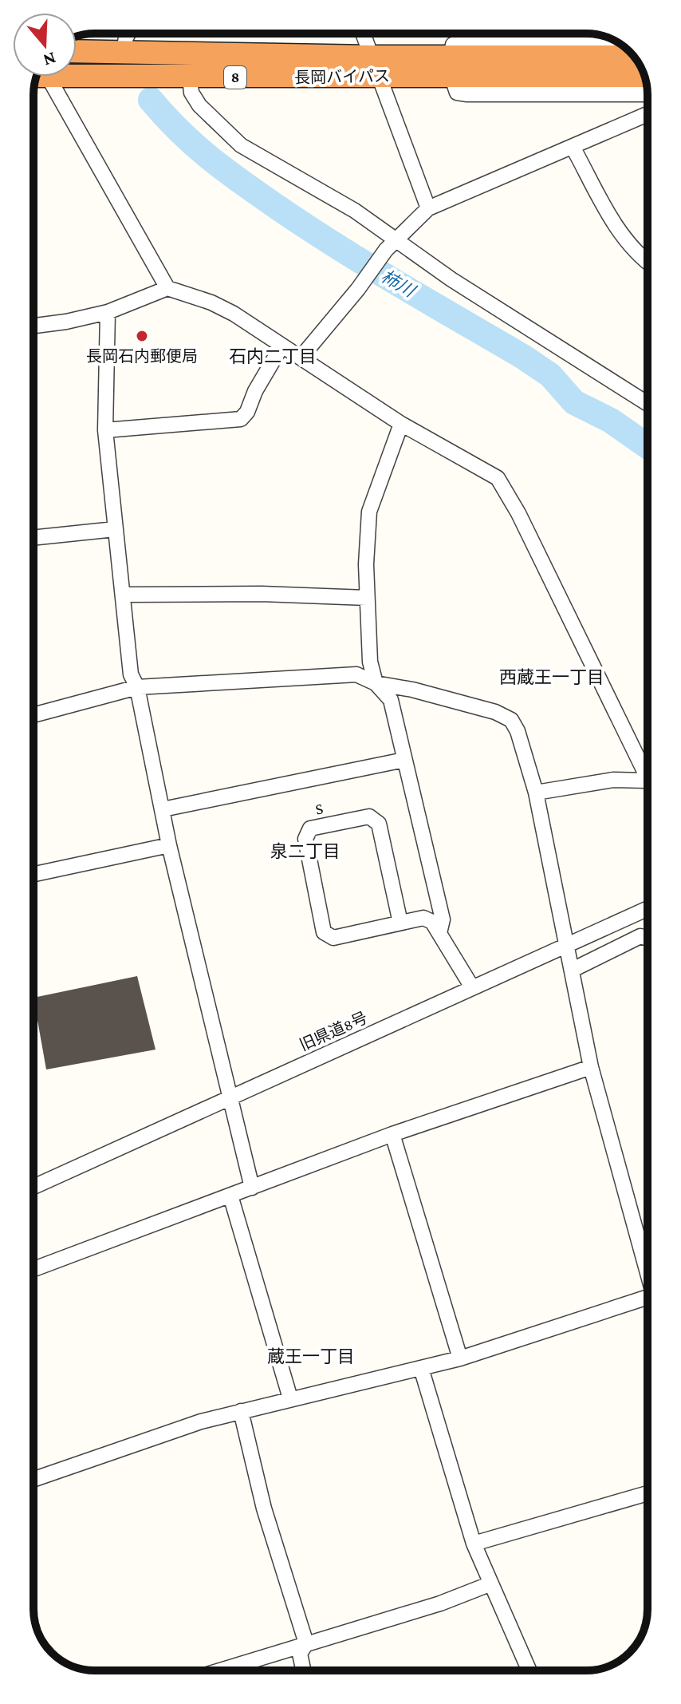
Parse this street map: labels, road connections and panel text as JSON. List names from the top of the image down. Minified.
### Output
{"streets":{"highway":["長岡バイパス","8"],"street":["S","旧県道8号"]},"districts":["石内二丁目","西蔵王一丁目","泉二丁目","蔵王一丁目"],"water":["柿川"],"places":["長岡石内郵便局"],"north":"bottom"}
